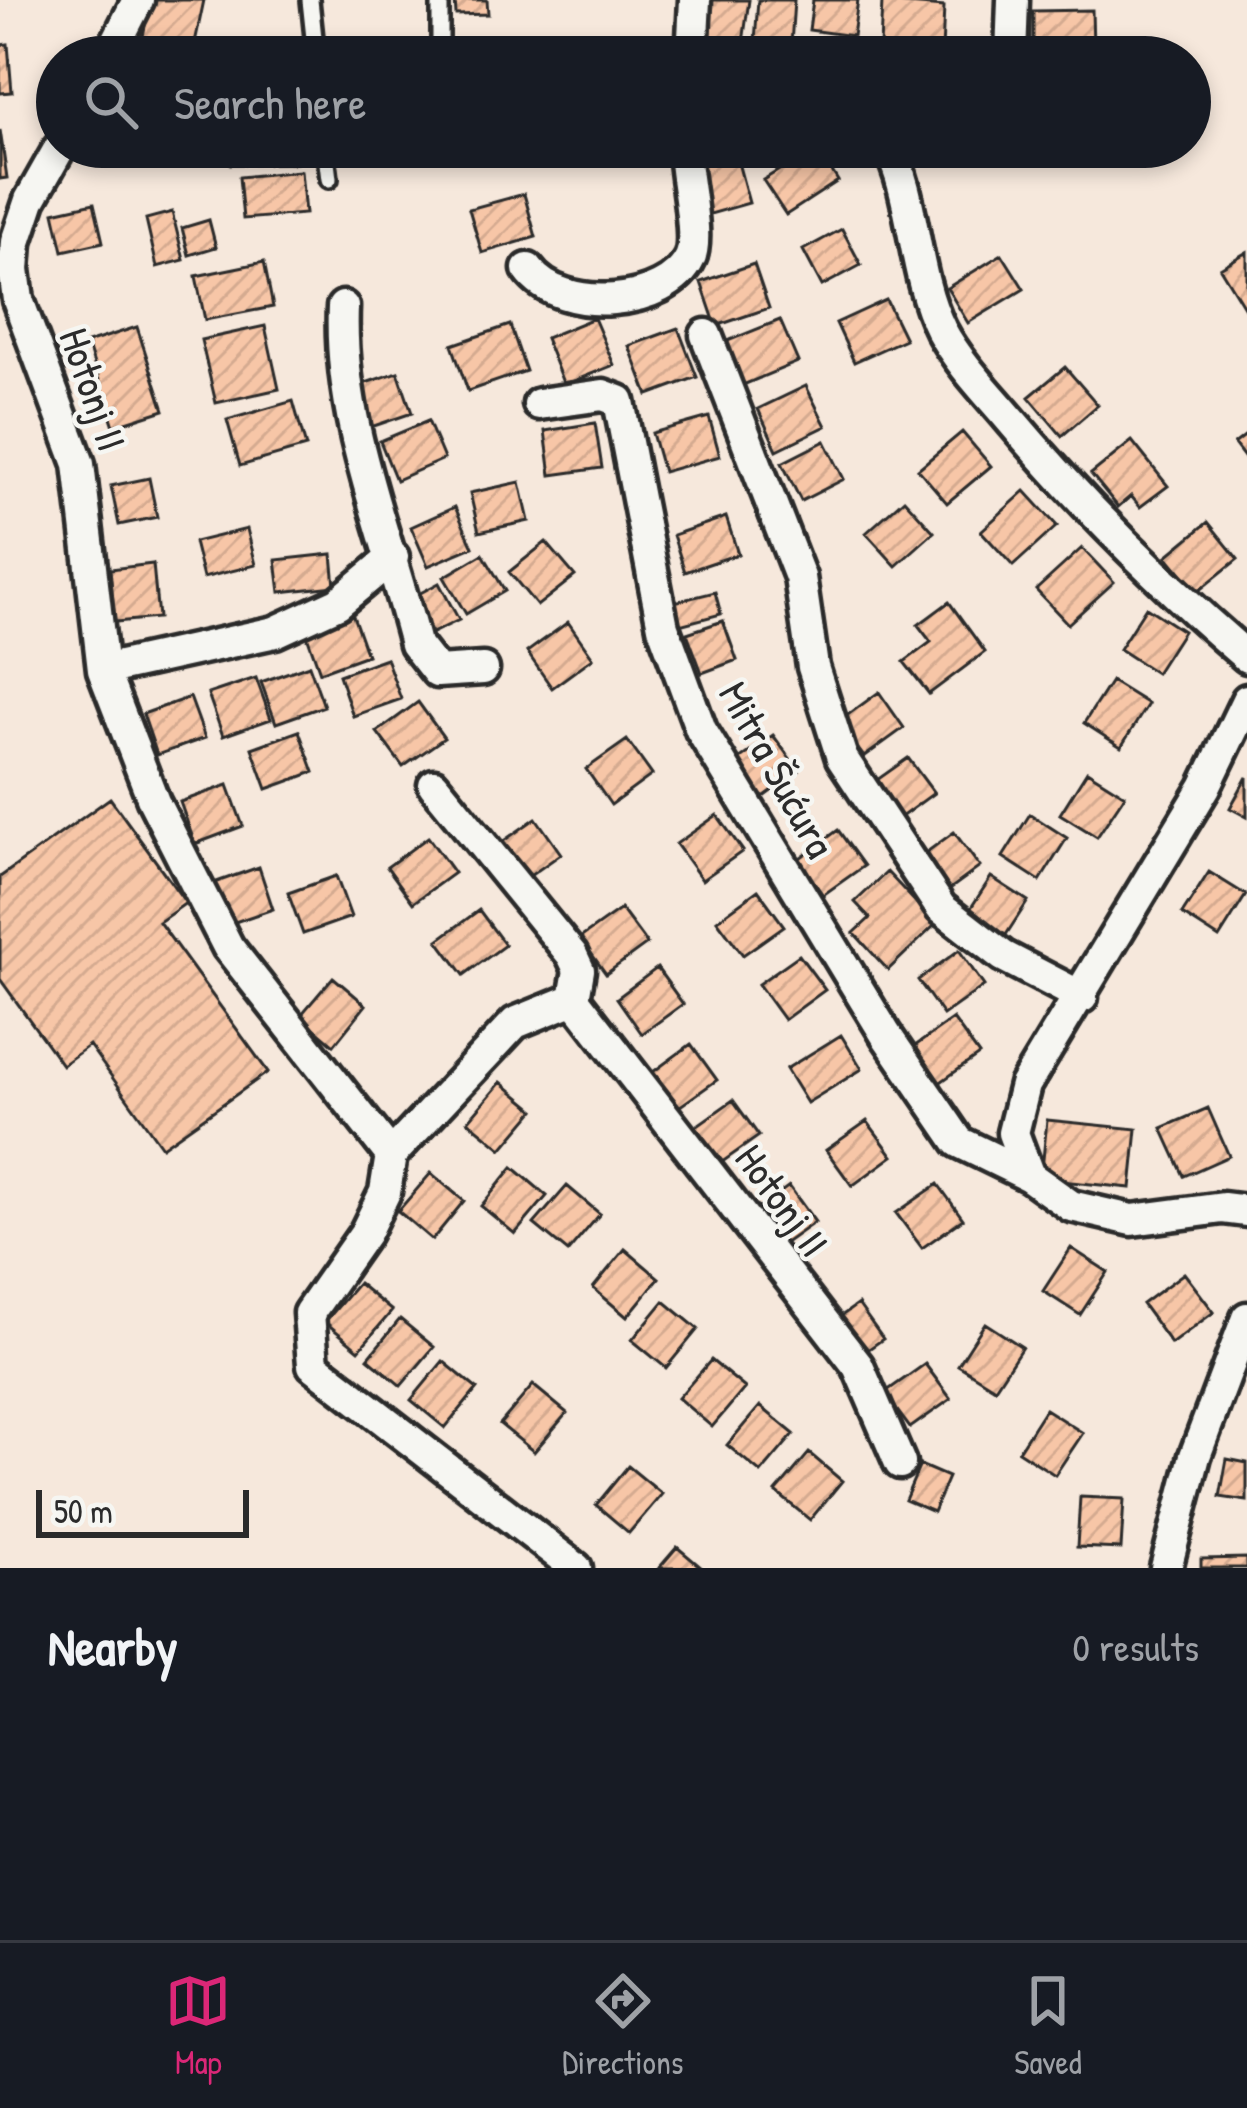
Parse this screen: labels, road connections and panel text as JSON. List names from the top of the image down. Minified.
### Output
{"streets":{"street":["Hotonj II","Mitra Šućura"]},"scale_bar":"50 m","page":{"search":"Search here","scale":"50 m","heading":["Nearby","0 results"],"nav":["Map","Directions","Saved"]}}
